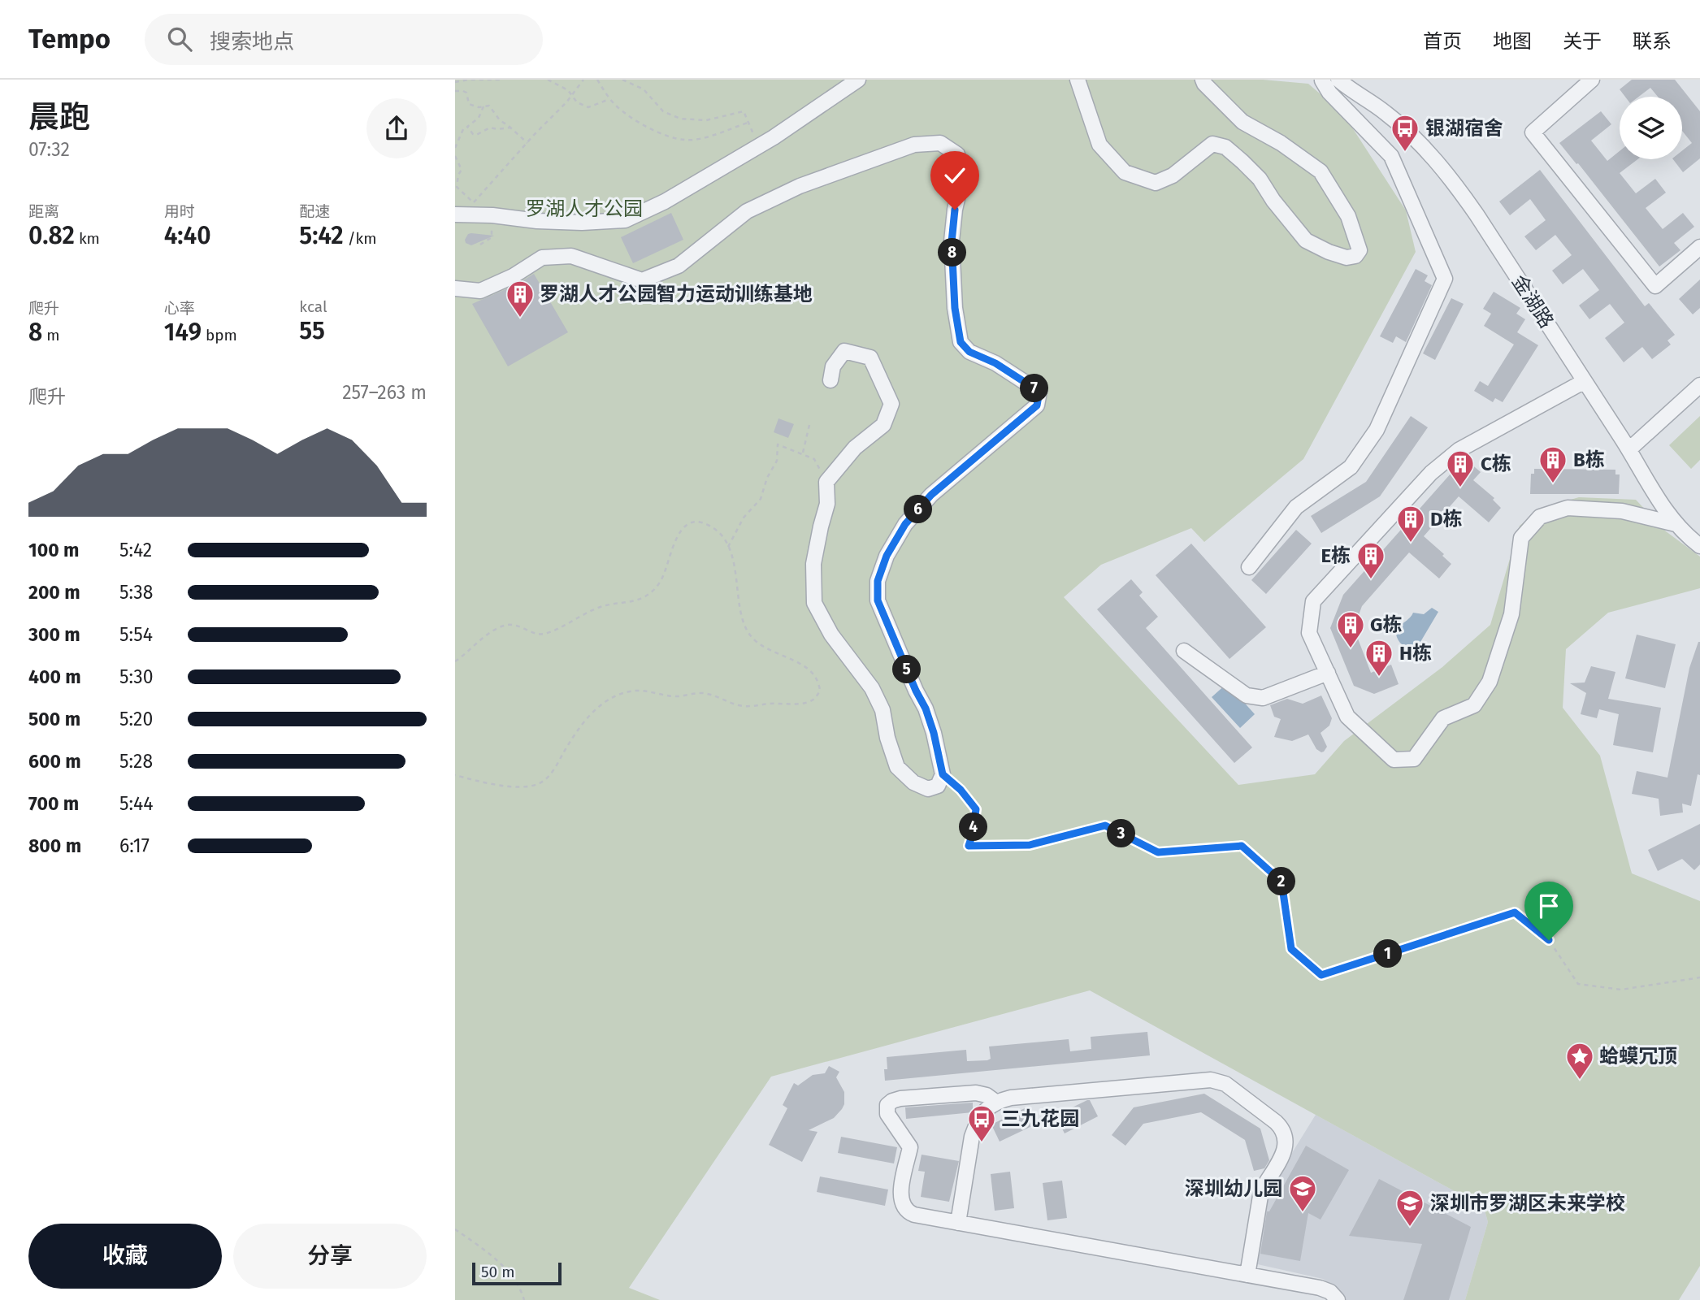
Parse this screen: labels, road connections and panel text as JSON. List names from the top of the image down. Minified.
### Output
{"streets":{"street":["金湖路"]},"parks":["罗湖人才公园"],"places":{"bus stop":["银湖宿舍","三九花园"],"building":["罗湖人才公园智力运动训练基地","B栋","C栋","D栋","E栋","G栋","H栋"],"place":["蛤蟆冗顶"],"school or university":["深圳幼儿园","深圳市罗湖区未来学校"]},"scale_bar":"50 m","page":{"header":"Tempo","search":"搜索地点","nav":["首页","地图","关于","联系"],"heading":["晨跑","07:32"],"stats":[["距离","0.82 km"],["用时","4:40"],["配速","5:42 /km"],["爬升","8 m"],["心率","149 bpm"],["kcal","55"]],"pins":["8","7","6","5","4","3","2","1"],"chart":["爬升","257–263 m"],"list":[{"name":"100 m","note":"5:42"},{"name":"200 m","note":"5:38"},{"name":"300 m","note":"5:54"},{"name":"400 m","note":"5:30"},{"name":"500 m","note":"5:20"},{"name":"600 m","note":"5:28"},{"name":"700 m","note":"5:44"},{"name":"800 m","note":"6:17"}],"buttons":["收藏","分享"],"scale":"50 m"}}
